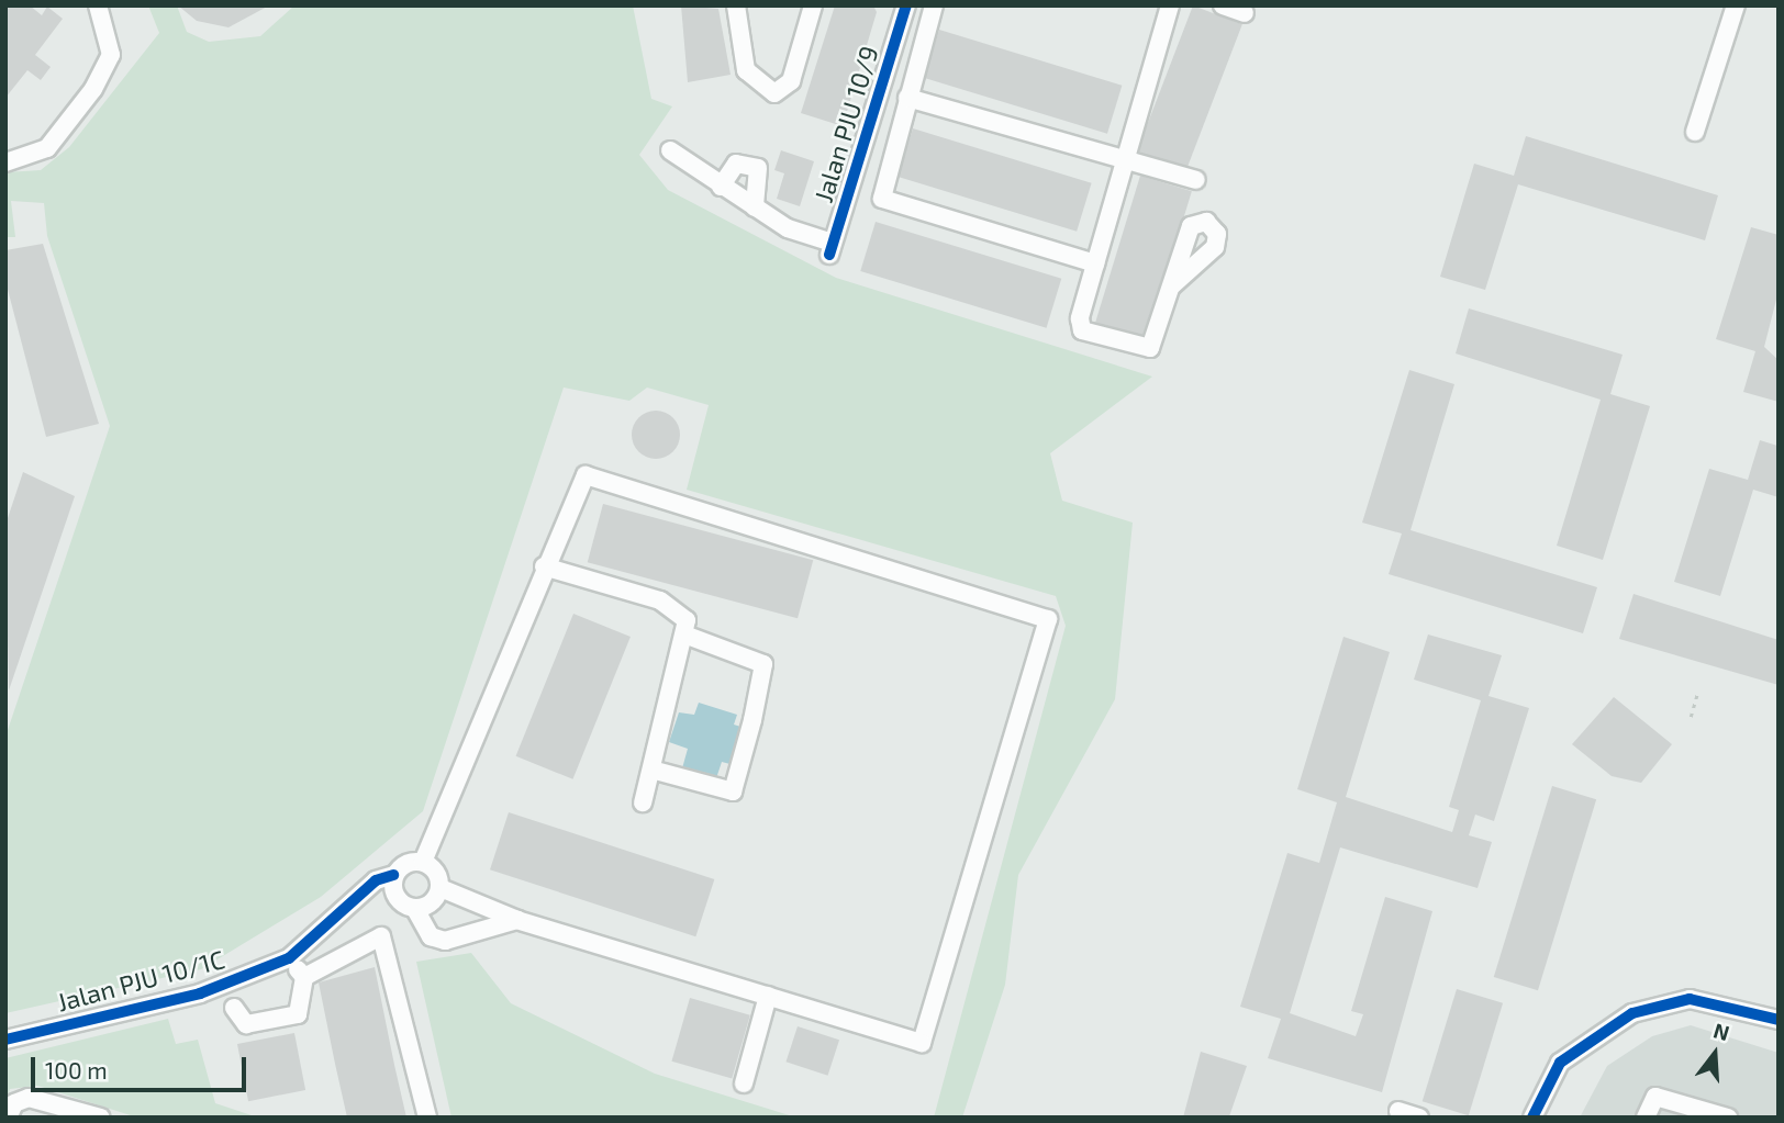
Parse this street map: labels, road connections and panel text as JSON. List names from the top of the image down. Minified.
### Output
{"streets":{"street":["Jalan PJU 10/9","Jalan PJU 10/1C"]},"scale_bar":"100 m","north":"top"}
